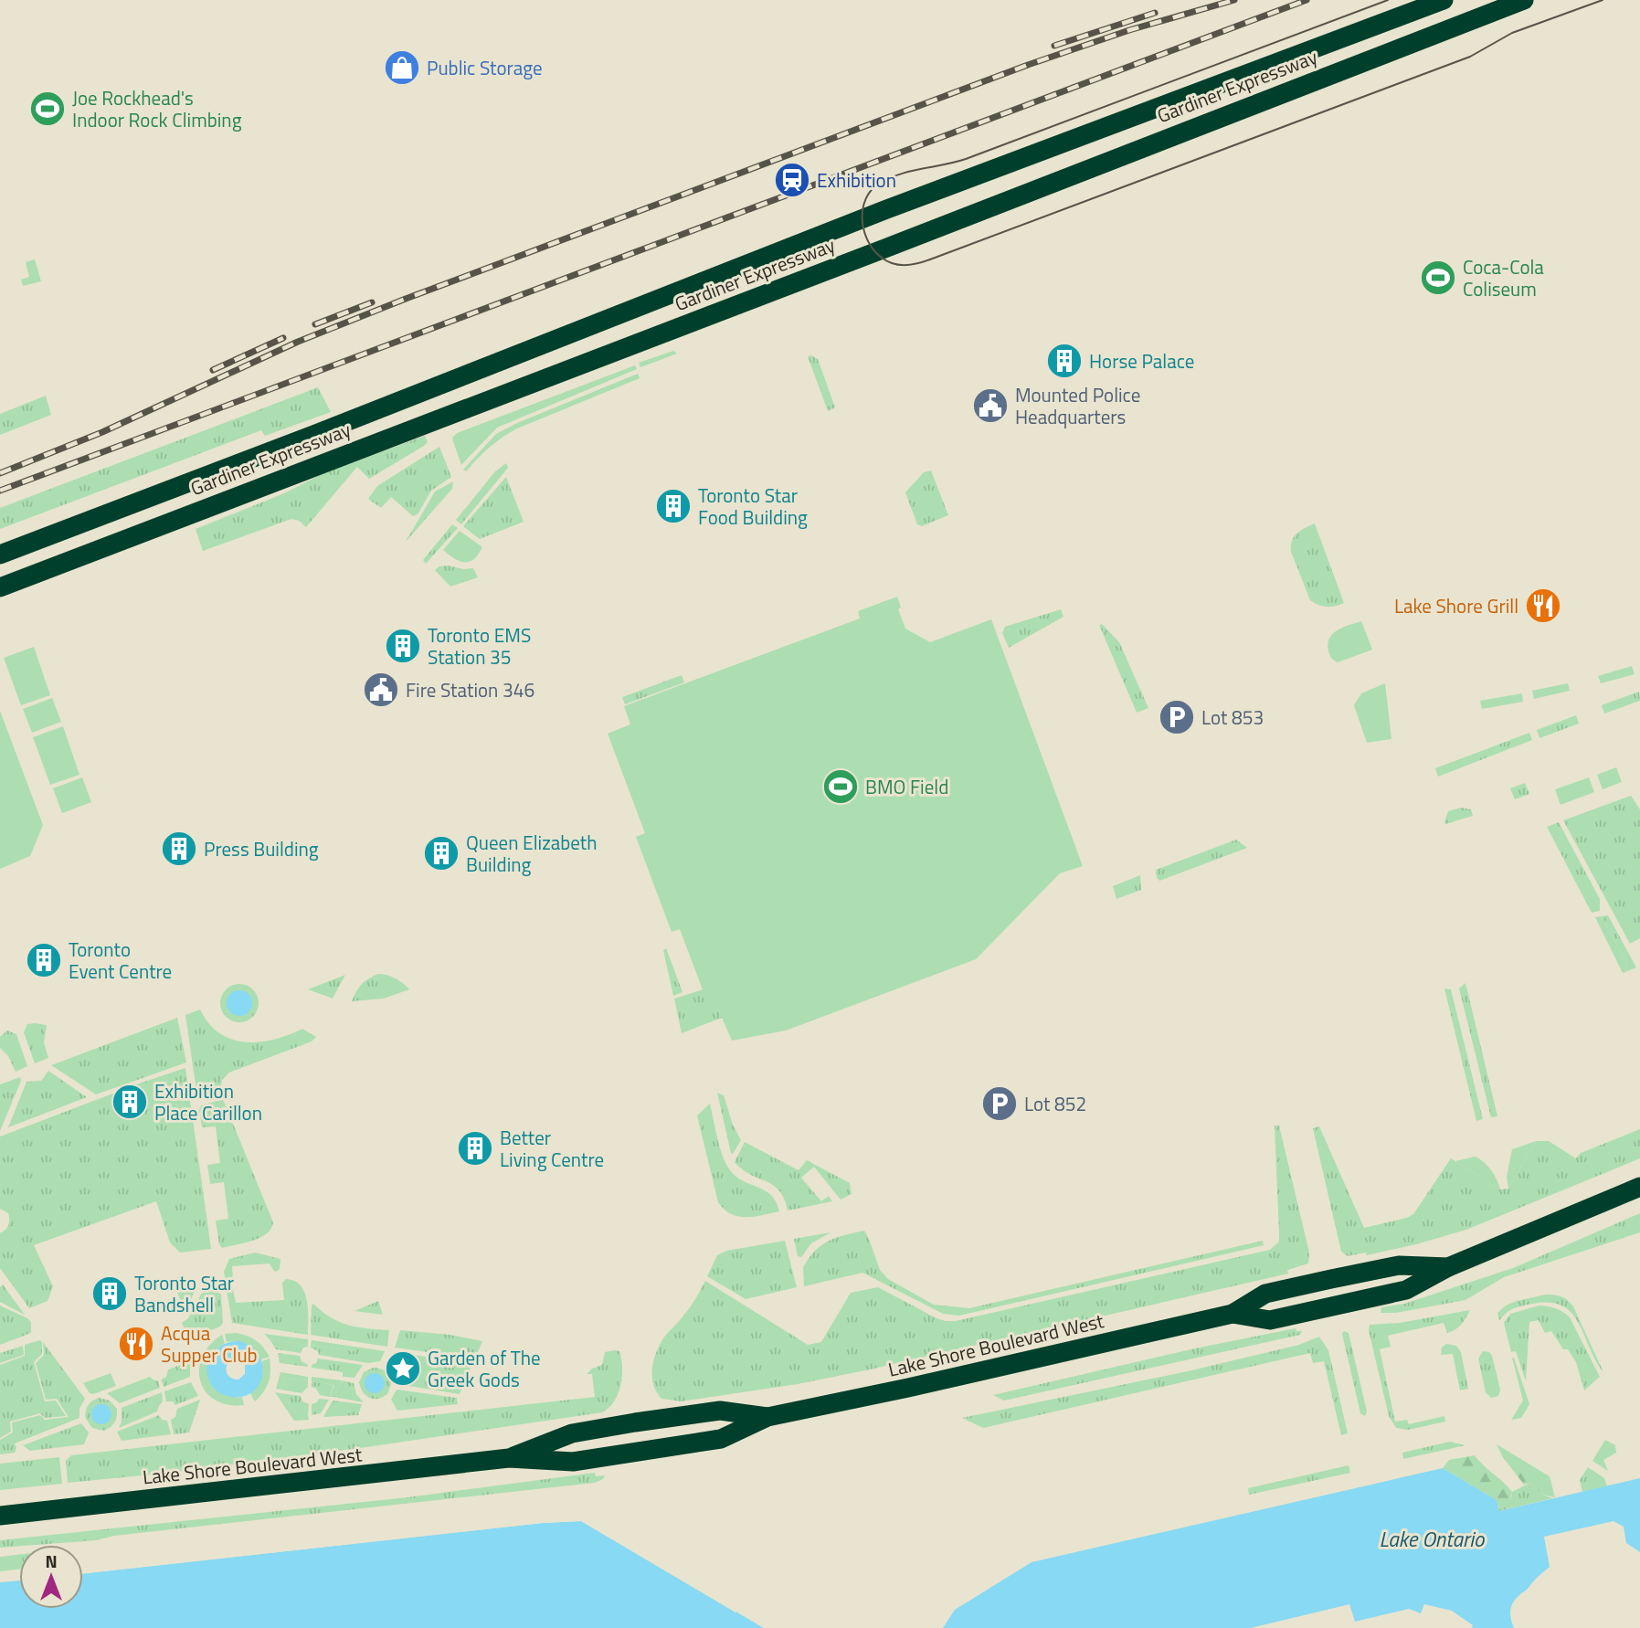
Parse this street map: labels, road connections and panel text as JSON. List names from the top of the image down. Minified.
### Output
{"streets":{"highway":["Gardiner Expressway","Lake Shore Boulevard West"]},"water":["Lake Ontario"],"places":{"shop":["Public Storage"],"sports":["Joe Rockhead's Indoor Rock Climbing","Coca-Cola Coliseum","BMO Field"],"station":["Exhibition"],"building":["Horse Palace","Toronto Star Food Building","Toronto EMS Station 35","Press Building","Queen Elizabeth Building","Toronto Event Centre","Exhibition Place Carillon","Better Living Centre","Toronto Star Bandshell"],"public building":["Mounted Police Headquarters","Fire Station 346"],"restaurant":["Lake Shore Grill","Acqua Supper Club"],"parking":["Lot 853","Lot 852"],"place":["Garden of The Greek Gods"]},"north":"top"}
